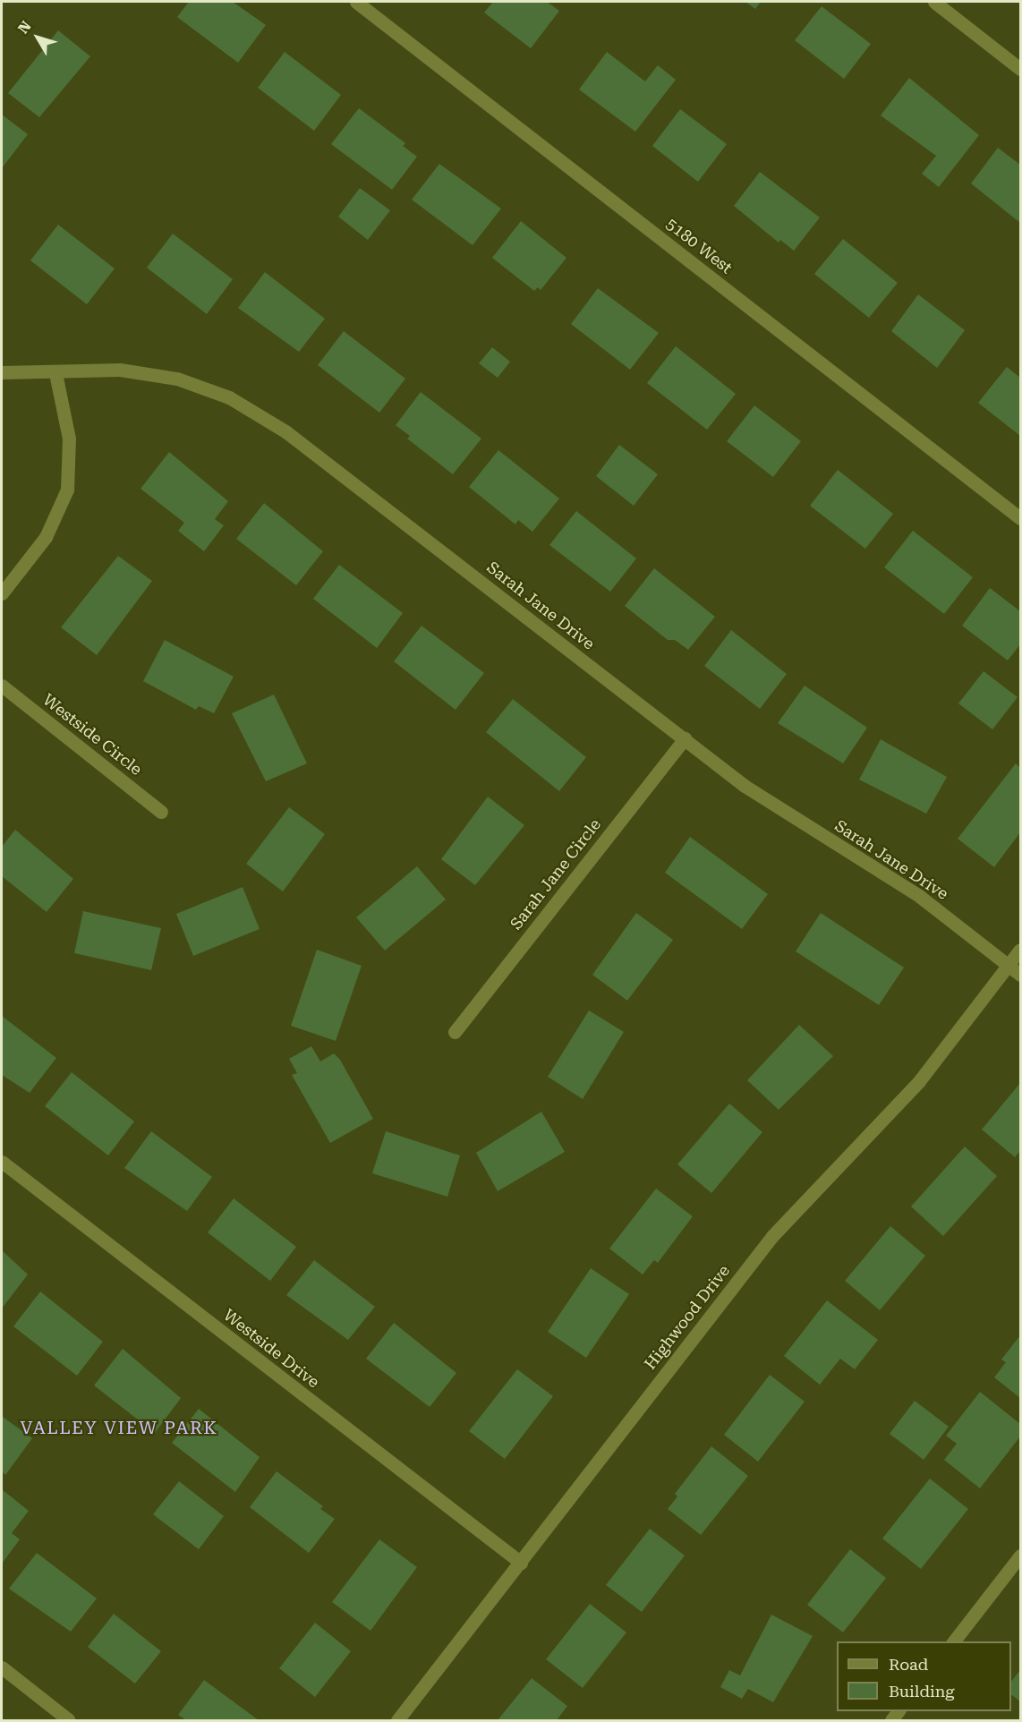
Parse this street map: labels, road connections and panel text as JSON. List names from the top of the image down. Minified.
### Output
{"streets":{"street":["5180 West","Sarah Jane Drive","Westside Circle","Sarah Jane Circle","Highwood Drive","Westside Drive"]},"crossings":[["Sarah Jane Drive","Sarah Jane Circle"],["Sarah Jane Drive","Highwood Drive"],["Highwood Drive","Westside Drive"]],"districts":["VALLEY VIEW PARK"],"legend":["Road","Building"],"north":"top left"}
